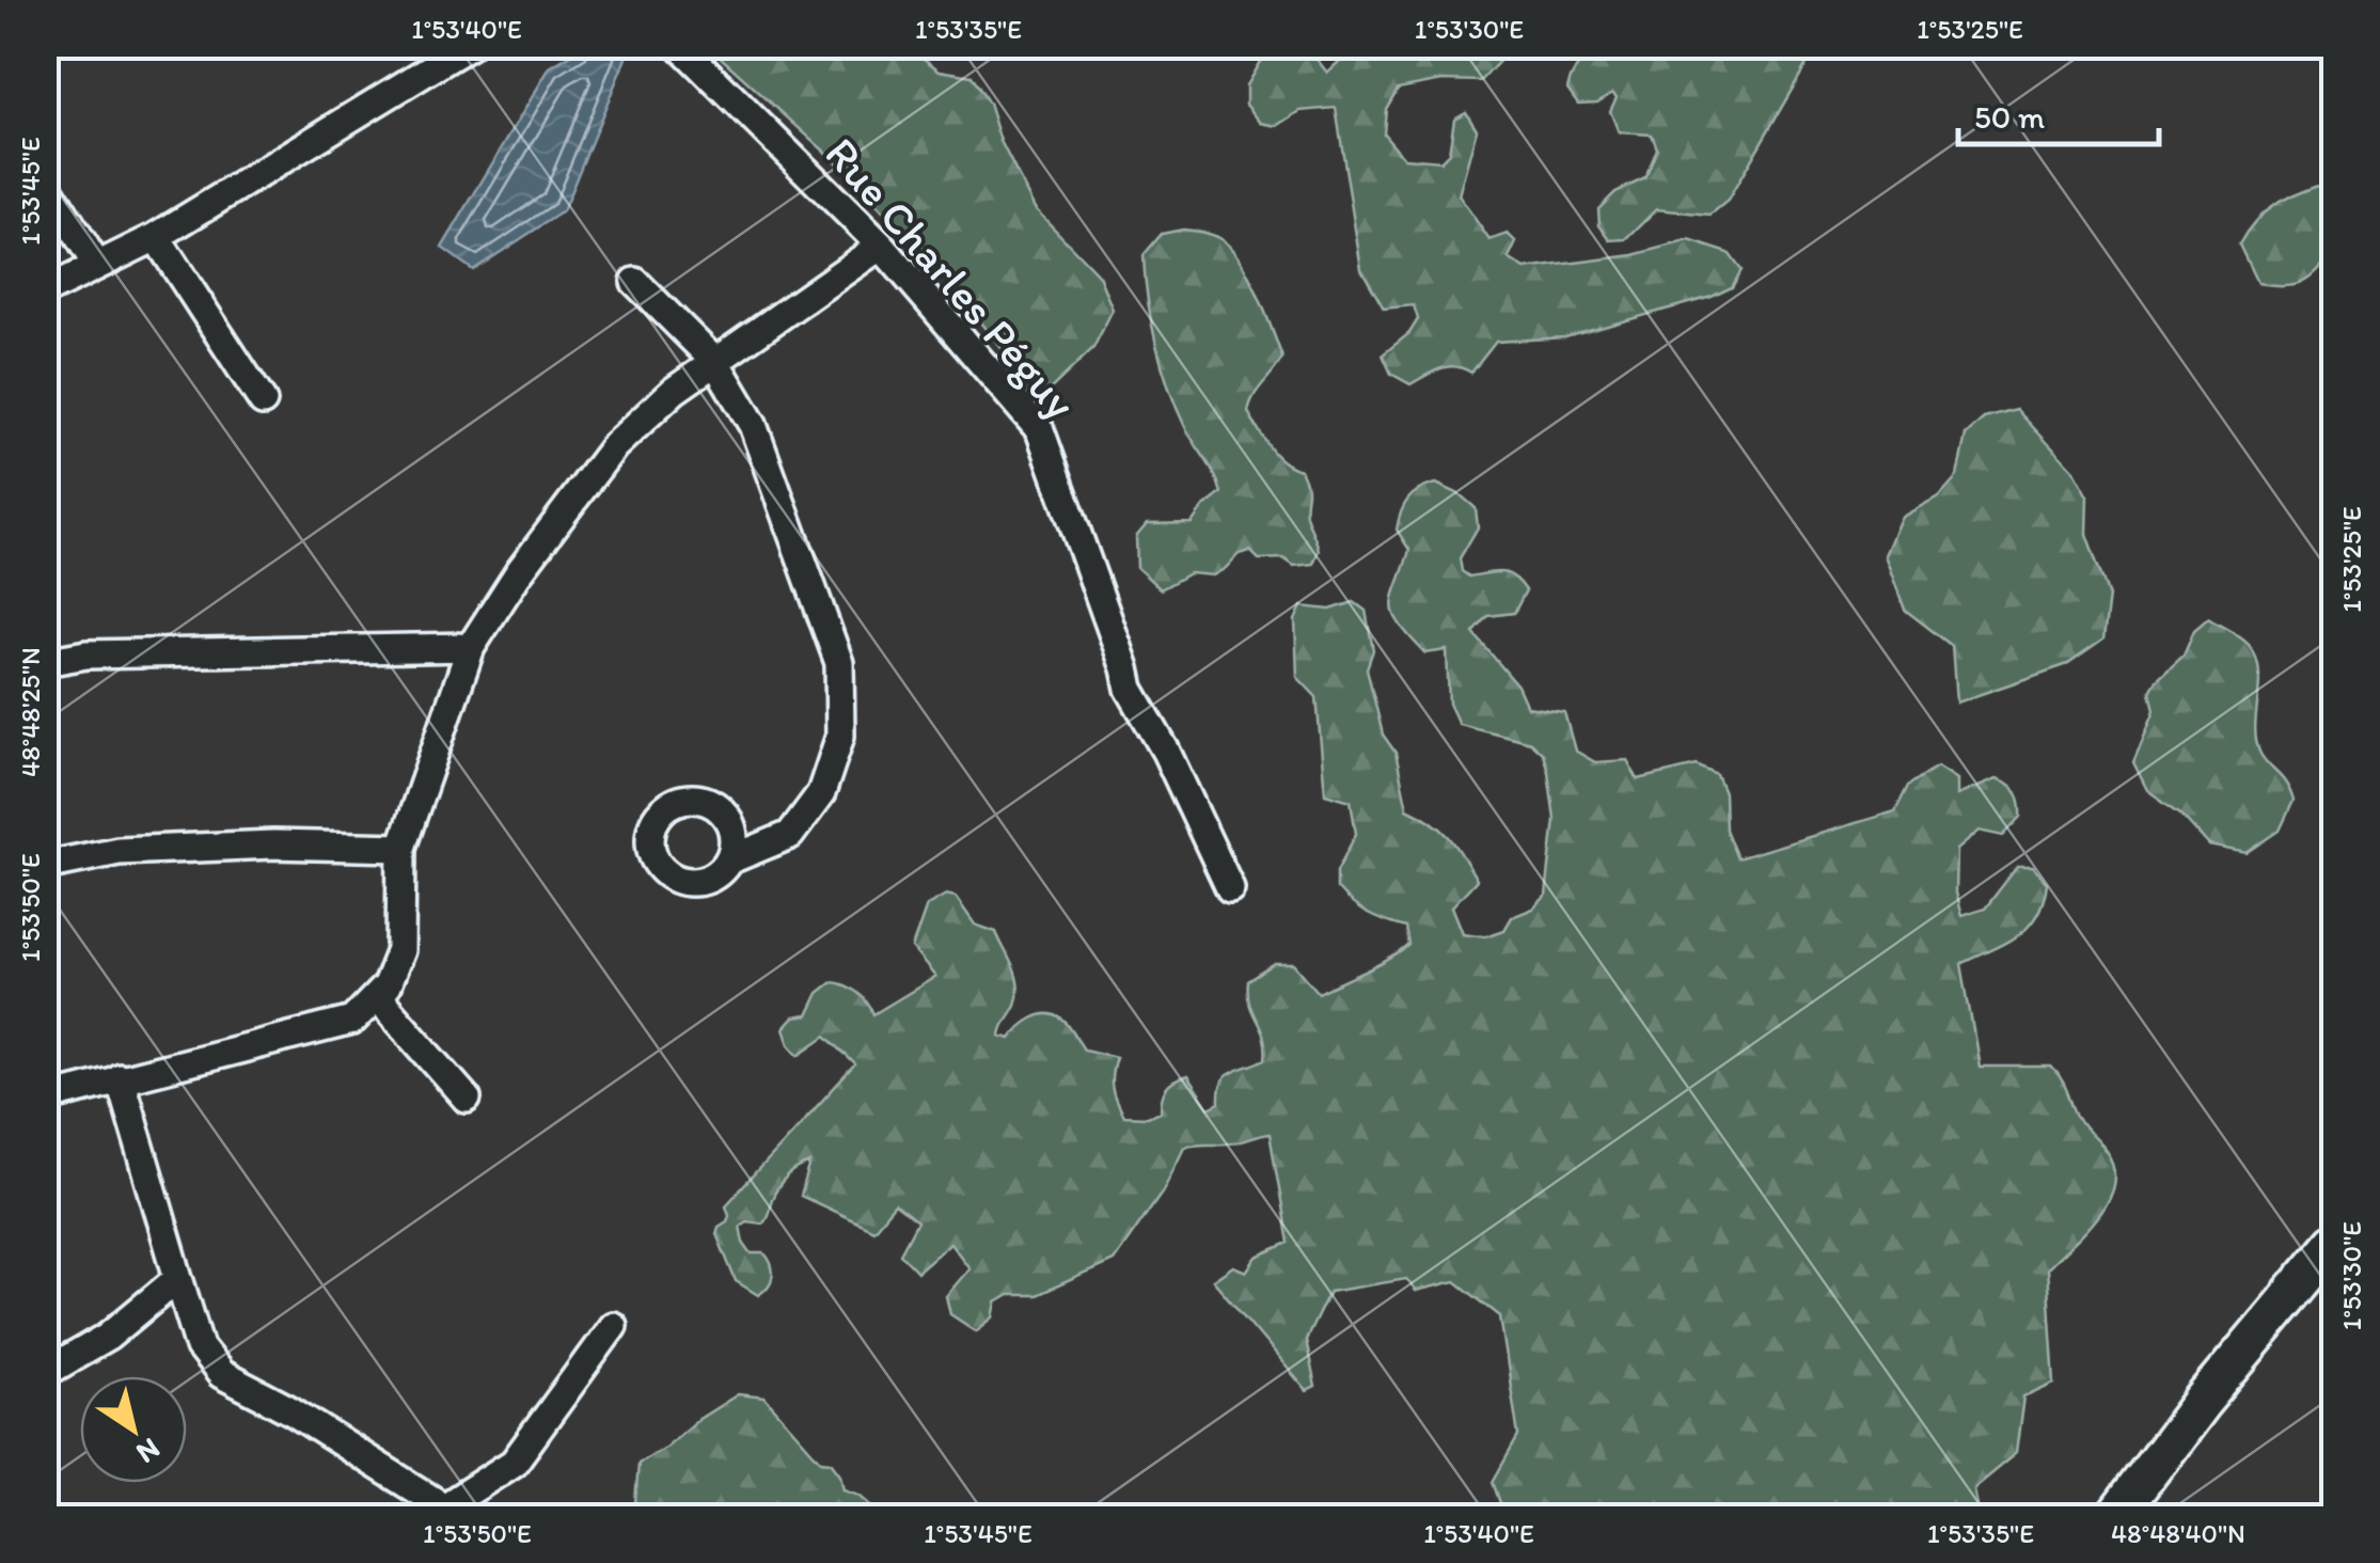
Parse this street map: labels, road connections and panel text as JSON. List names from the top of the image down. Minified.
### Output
{"streets":{"street":["Rue Charles Péguy"]},"scale_bar":"50 m","north":"bottom right","coordinates":["1°53'40\"E","1°53'35\"E","1°53'30\"E","1°53'25\"E","1°53'45\"E","48°48'25\"N","1°53'50\"E","48°48'40\"N"]}
